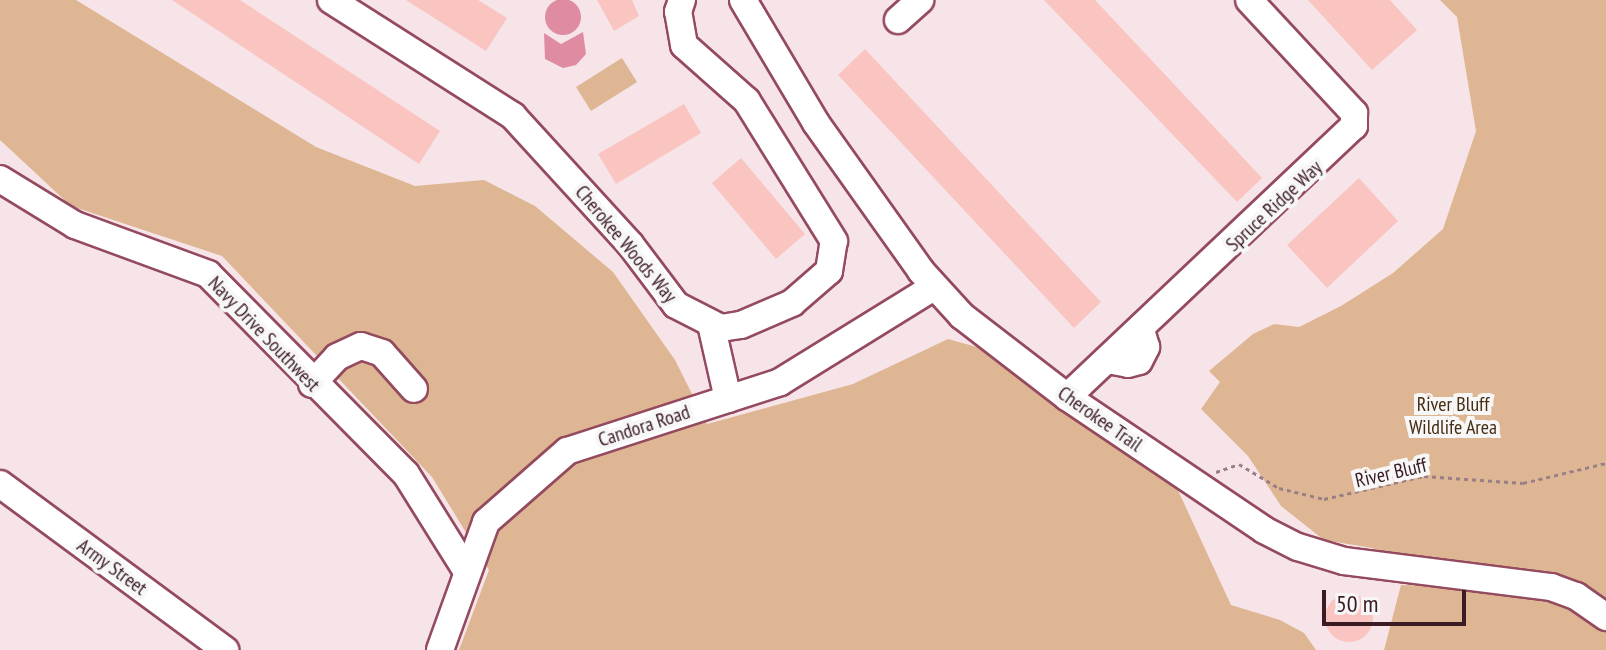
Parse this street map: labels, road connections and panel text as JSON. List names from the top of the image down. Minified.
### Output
{"streets":{"street":["Spruce Ridge Way","Cherokee Woods Way","Navy Drive Southwest","Cherokee Trail","Candora Road","Army Street"],"path":["River Bluff"]},"crossings":[["Spruce Ridge Way","Cherokee Trail"],["Navy Drive Southwest","Candora Road"],["Cherokee Trail","Candora Road"],["Cherokee Trail","River Bluff"]],"parks":["River Bluff Wildlife Area"],"scale_bar":"50 m"}
